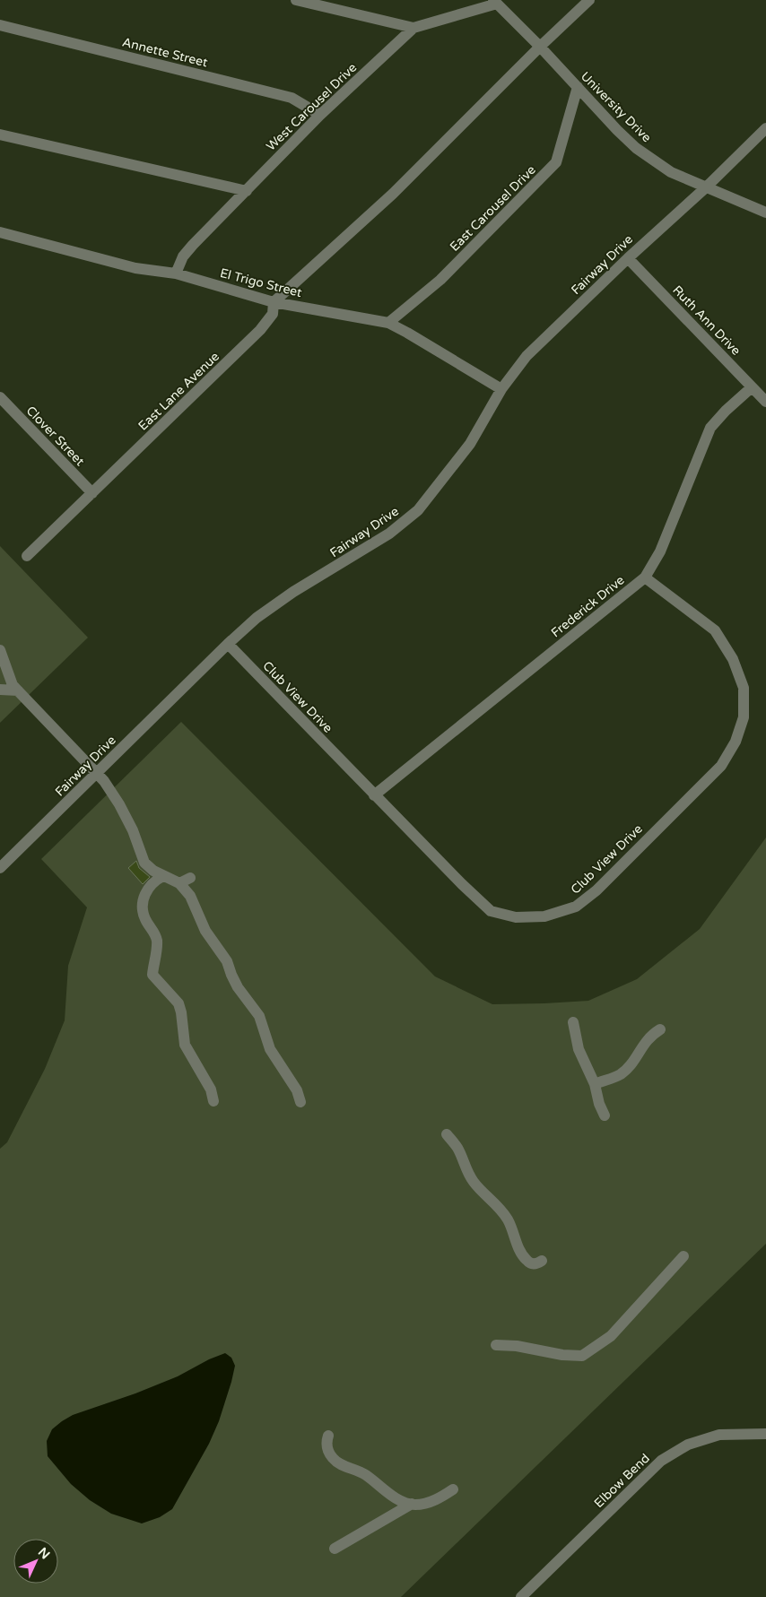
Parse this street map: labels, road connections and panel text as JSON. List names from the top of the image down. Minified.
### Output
{"streets":{"street":["Annette Street","West Carousel Drive","University Drive","East Carousel Drive","Fairway Drive","El Trigo Street","Ruth Ann Drive","East Lane Avenue","Clover Street","Frederick Drive","Club View Drive","Elbow Bend"]},"crossings":[["Annette Street","West Carousel Drive"],["West Carousel Drive","University Drive"],["West Carousel Drive","El Trigo Street"],["University Drive","East Carousel Drive"],["University Drive","Fairway Drive"],["East Carousel Drive","El Trigo Street"],["Fairway Drive","El Trigo Street"],["Fairway Drive","Ruth Ann Drive"],["Fairway Drive","Club View Drive"],["El Trigo Street","East Lane Avenue"],["Ruth Ann Drive","Frederick Drive"],["East Lane Avenue","Clover Street"],["Frederick Drive","Club View Drive"]],"north":"top right"}
